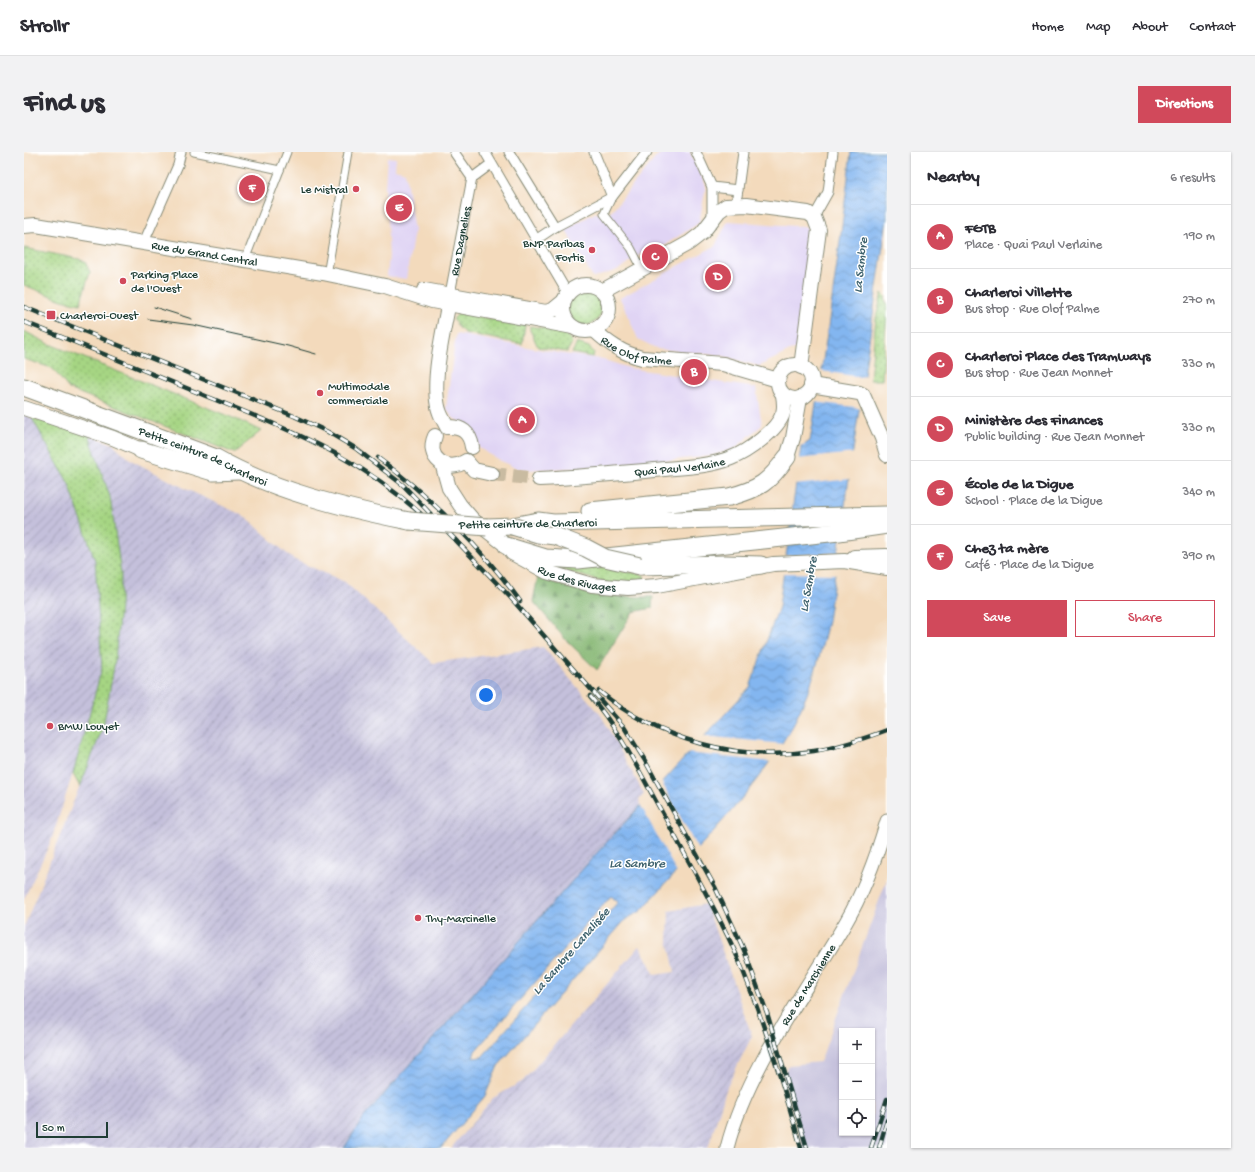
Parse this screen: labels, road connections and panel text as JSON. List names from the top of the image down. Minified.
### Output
{"streets":{"highway":["Petite ceinture de Charleroi"],"main road":["Rue du Grand Central","Rue Olof Palme","Quai Paul Verlaine","Rue des Rivages","Rue de Marchienne"],"street":["Rue Dagnelies"]},"crossings":[["Rue Dagnelies","Rue du Grand Central"],["Rue du Grand Central","Rue Olof Palme"],["Rue Olof Palme","Quai Paul Verlaine"]],"water":["La Sambre","La Sambre Canalisée"],"places":{"other":["Le Mistral","BNP Paribas Fortis","Parking Place de l'Ouest","Multimodale commerciale","BMW Louyet","Thy-Marcinelle"],"transit":["Charleroi-Ouest"]},"scale_bar":"50 m","page":{"header":"Strollr","nav":["Home","Map","About","Contact"],"buttons":["Directions",["Save","Share"]],"title":"Find us","heading":["Nearby","6 results"],"pins":["F","E","C","D","B","A"],"list":[{"mark":"A","name":"FGTB","note":"Place · Quai Paul Verlaine","value":"190 m"},{"mark":"B","name":"Charleroi Villette","note":"Bus stop · Rue Olof Palme","value":"270 m"},{"mark":"C","name":"Charleroi Place des Tramways","note":"Bus stop · Rue Jean Monnet","value":"330 m"},{"mark":"D","name":"Ministère des Finances","note":"Public building · Rue Jean Monnet","value":"330 m"},{"mark":"E","name":"École de la Digue","note":"School · Place de la Digue","value":"340 m"},{"mark":"F","name":"Chez ta mère","note":"Café · Place de la Digue","value":"390 m"}],"map_buttons":["+","−"],"scale":"50 m"}}
